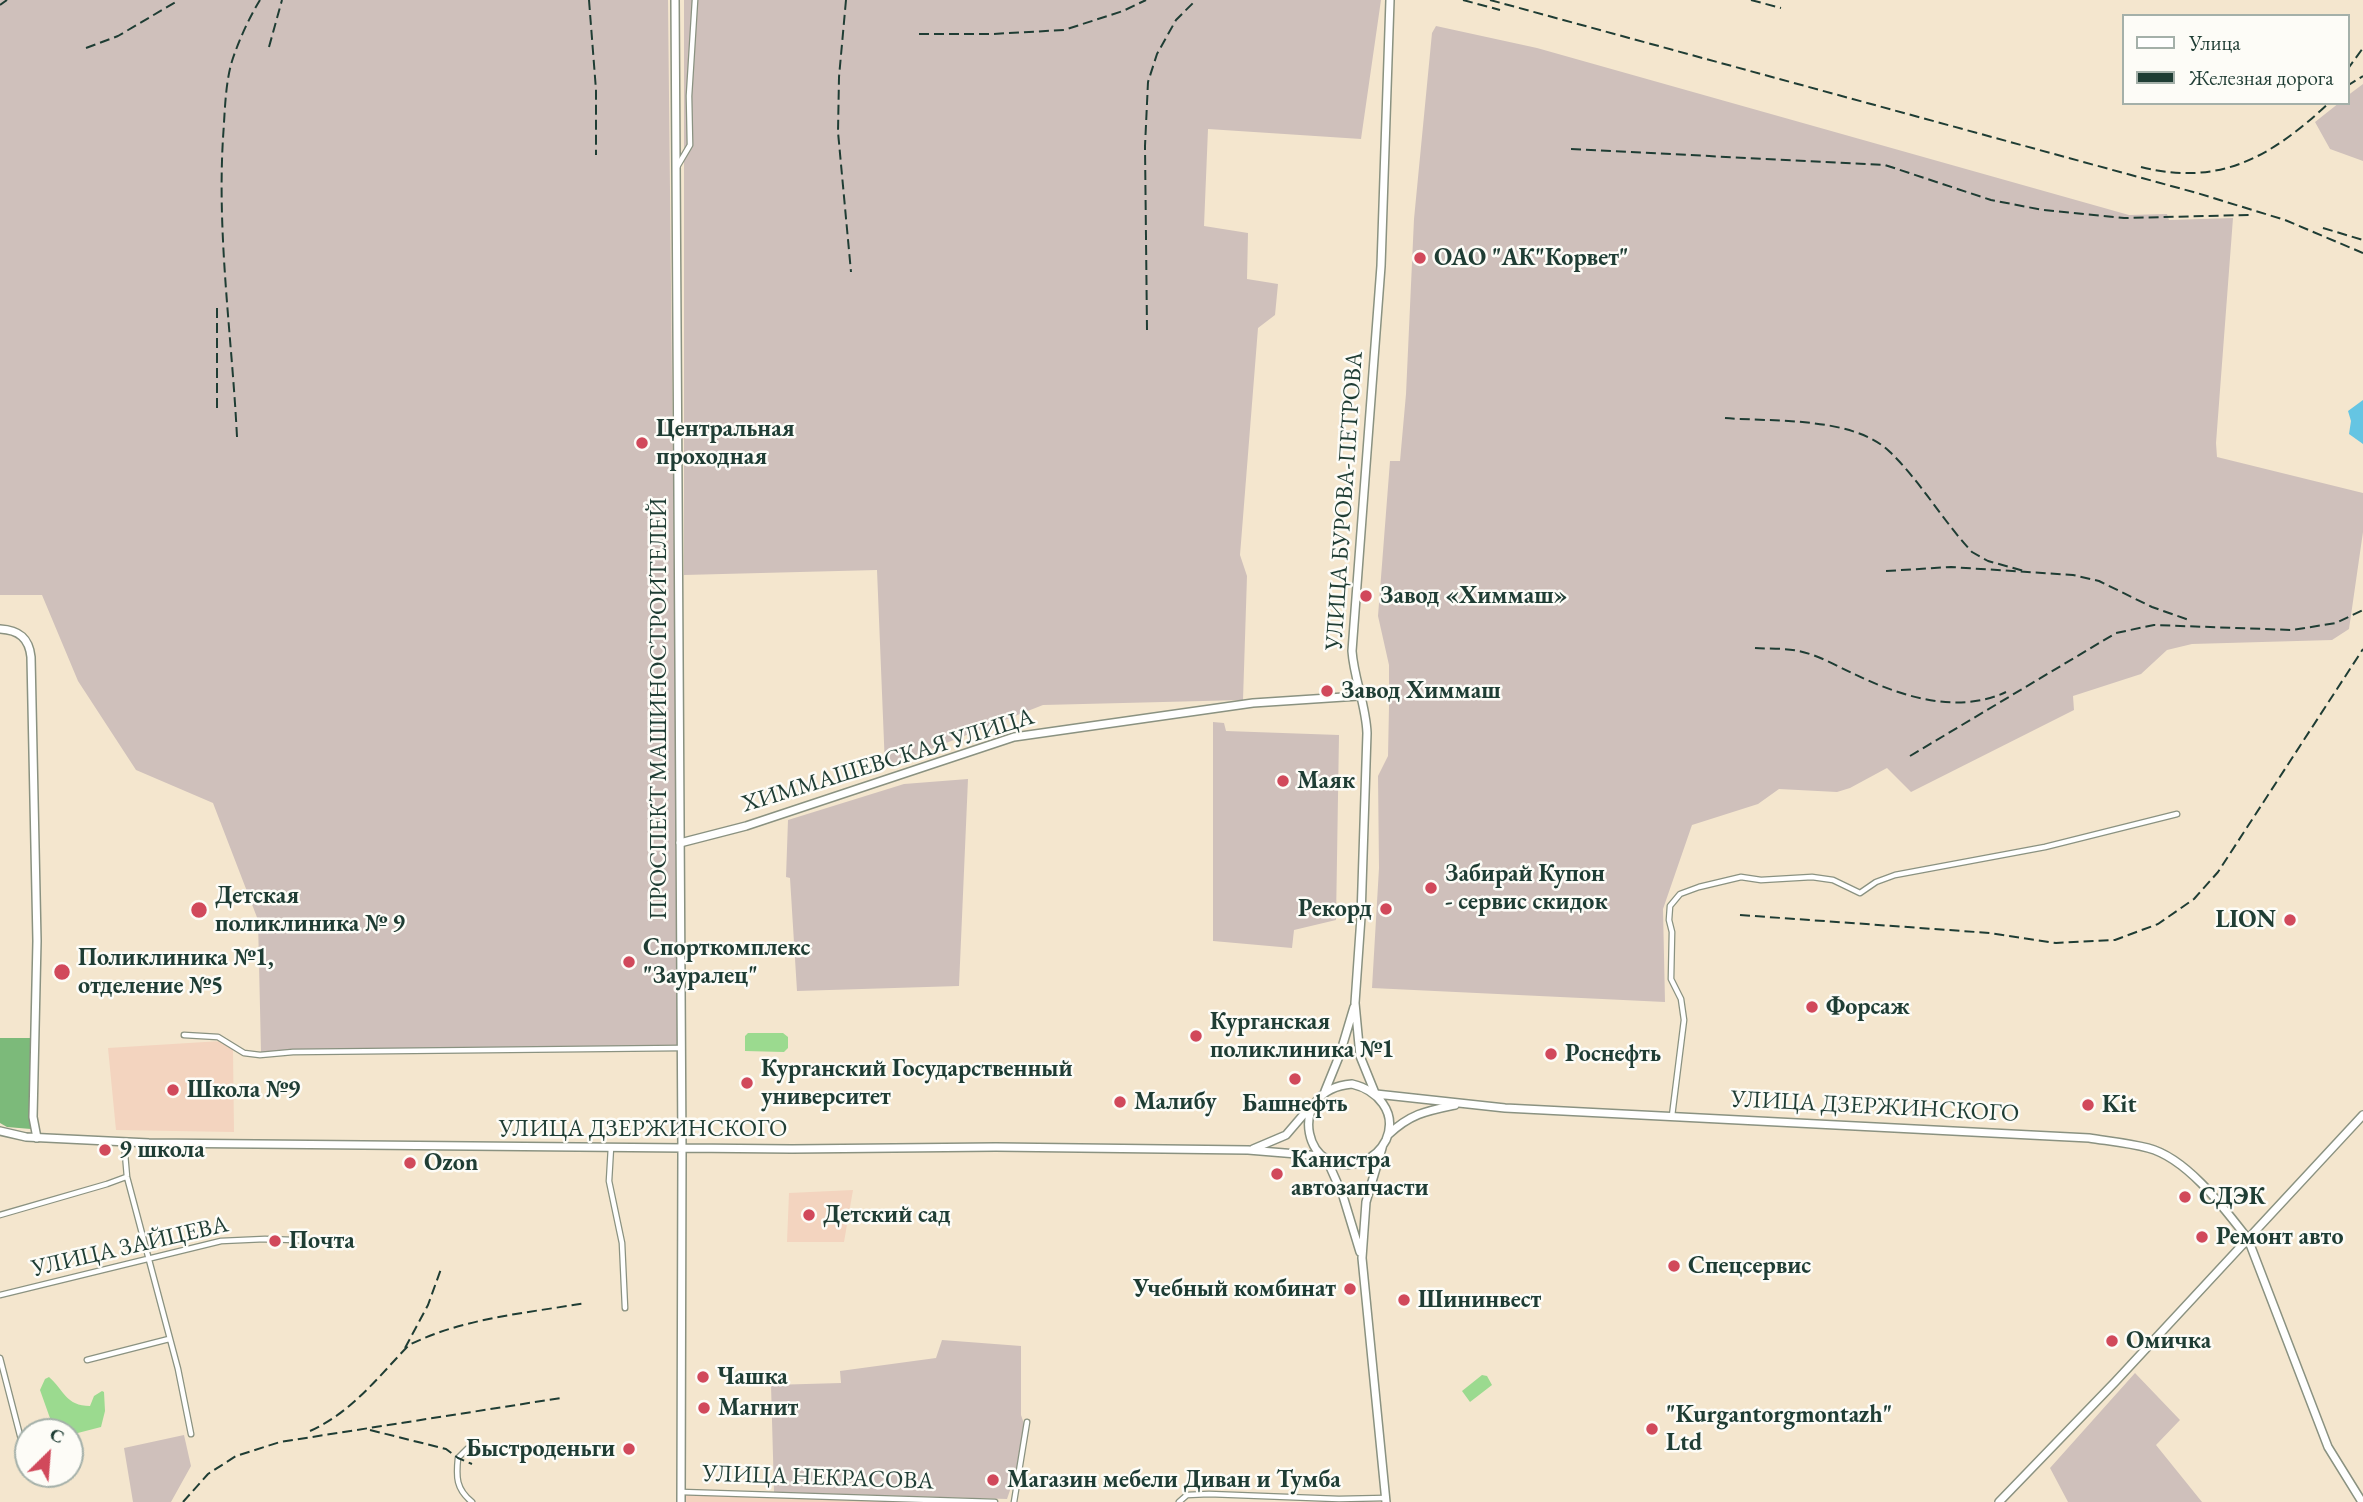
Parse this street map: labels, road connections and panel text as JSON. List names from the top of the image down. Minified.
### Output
{"streets":{"main road":["УЛИЦА БУРОВА-ПЕТРОВА","ПРОСПЕКТ МАШИНОСТРОИТЕЛЕЙ","ХИММАШЕВСКАЯ УЛИЦА","УЛИЦА ДЗЕРЖИНСКОГО"],"street":["УЛИЦА ЗАЙЦЕВА","УЛИЦА НЕКРАСОВА"]},"crossings":[["УЛИЦА БУРОВА-ПЕТРОВА","ХИММАШЕВСКАЯ УЛИЦА"],["УЛИЦА БУРОВА-ПЕТРОВА","УЛИЦА ДЗЕРЖИНСКОГО"],["ПРОСПЕКТ МАШИНОСТРОИТЕЛЕЙ","ХИММАШЕВСКАЯ УЛИЦА"],["ПРОСПЕКТ МАШИНОСТРОИТЕЛЕЙ","УЛИЦА ДЗЕРЖИНСКОГО"],["ПРОСПЕКТ МАШИНОСТРОИТЕЛЕЙ","УЛИЦА НЕКРАСОВА"]],"places":["ОАО \"АК\"Корвет\"","Центральная проходная","Завод «Химмаш»","Завод Химмаш","Маяк","Забирай Купон - сервис скидок","Рекорд","Детская поликлиника № 9","LION","Спорткомплекс \"Зауралец\"","Поликлиника №1, отделение №5","Форсаж","Курганская поликлиника №1","Роснефть","Башнефть","Курганский Государственный университет","Школа №9","Малибу","Kit","9 школа","Ozon","Канистра автозапчасти","СДЭК","Детский сад","Ремонт авто","Почта","Спецсервис","Учебный комбинат","Шининвест","Омичка","Чашка","Магнит","\"Kurgantorgmontazh\" Ltd","Быстроденьги","Магазин мебели Диван и Тумба"],"legend":["Улица","Железная дорога"],"north":"top right"}
